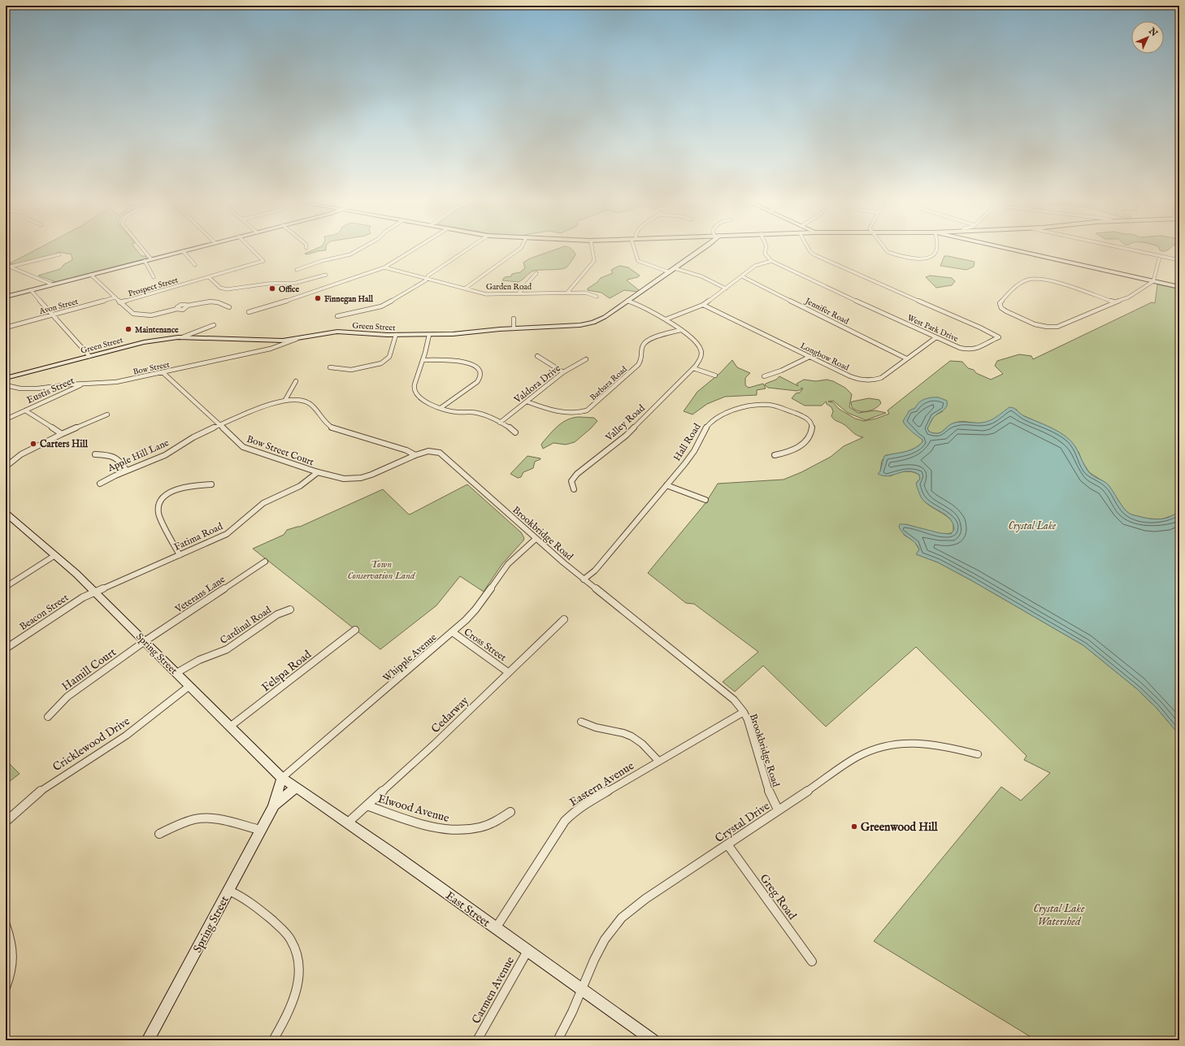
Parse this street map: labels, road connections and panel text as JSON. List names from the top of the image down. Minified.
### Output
{"streets":{"street":["Prospect Street","Garden Road","Avon Street","Jennifer Road","Green Street","West Park Drive","Longbow Road","Bow Street","Barbara Road","Valdora Drive","Eustis Street","Valley Road","Hall Road","Bow Street Court","Apple Hill Lane","Brookbridge Road","Fatima Road","Veterans Lane","Beacon Street","Cardinal Road","Cross Street","Spring Street","Whipple Avenue","Hamill Court","Felspa Road","Cedarway","Cricklewood Drive","Eastern Avenue","Elwood Avenue","Crystal Drive","Greg Road","East Street","Carmen Avenue"]},"crossings":[["Jennifer Road","Longbow Road"],["Green Street","Bow Street"],["Green Street","Valley Road"],["West Park Drive","Longbow Road"],["Bow Street","Eustis Street"],["Bow Street","Bow Street Court"],["Barbara Road","Valdora Drive"],["Barbara Road","Valley Road"],["Hall Road","Brookbridge Road"],["Bow Street Court","Apple Hill Lane"],["Bow Street Court","Brookbridge Road"],["Bow Street Court","Fatima Road"],["Brookbridge Road","Whipple Avenue"],["Brookbridge Road","Eastern Avenue"],["Brookbridge Road","Crystal Drive"],["Fatima Road","Beacon Street"],["Fatima Road","Spring Street"],["Veterans Lane","Spring Street"],["Veterans Lane","Hamill Court"],["Beacon Street","Spring Street"],["Cardinal Road","Spring Street"],["Cross Street","Whipple Avenue"],["Cross Street","Cedarway"],["Spring Street","Whipple Avenue"],["Spring Street","Hamill Court"],["Spring Street","Felspa Road"],["Spring Street","Cricklewood Drive"],["Spring Street","East Street"],["Whipple Avenue","East Street"],["Cedarway","Elwood Avenue"],["Cedarway","East Street"],["Eastern Avenue","East Street"],["Crystal Drive","Greg Road"],["Crystal Drive","East Street"],["East Street","Carmen Avenue"]],"water":["Crystal Lake"],"parks":["Town Conservation Land","Crystal Lake Watershed"],"places":["Office","Finnegan Hall","Maintenance","Carters Hill","Greenwood Hill"],"north":"top right"}
